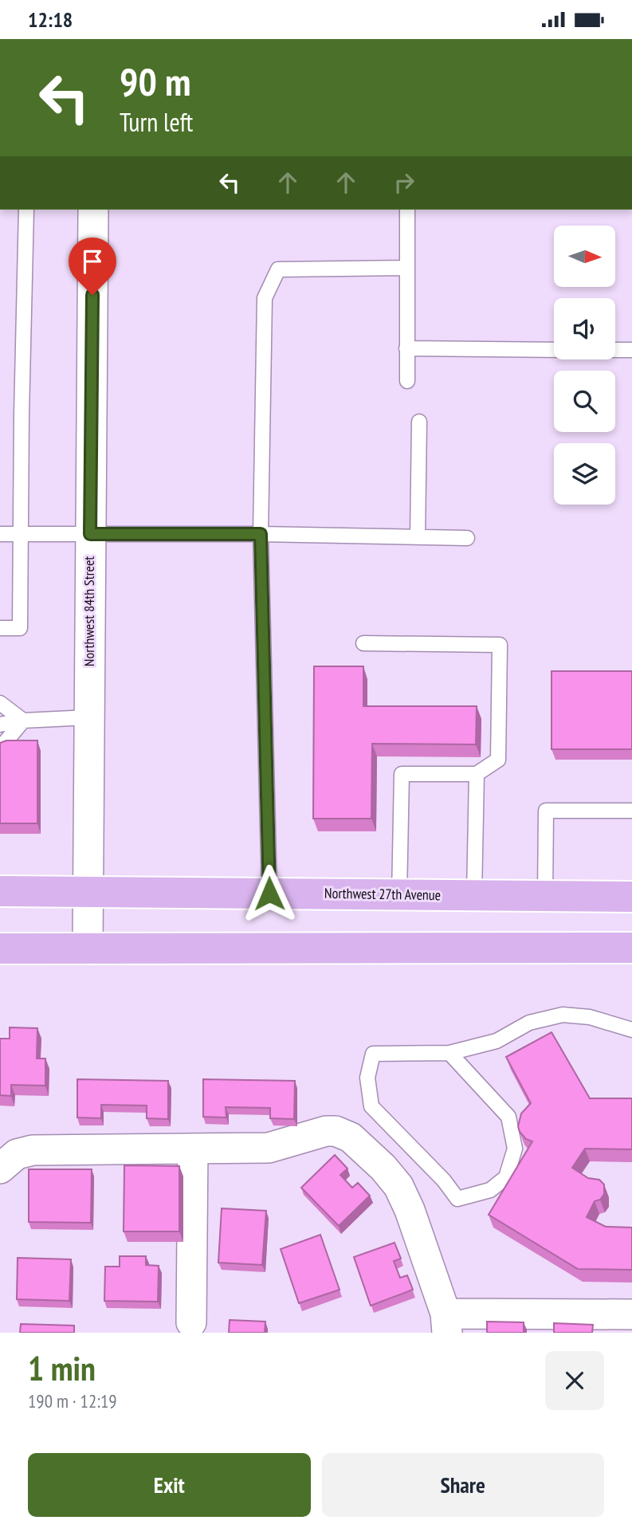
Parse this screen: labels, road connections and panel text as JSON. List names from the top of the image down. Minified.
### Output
{"streets":{"main road":["Northwest 27th Avenue"],"street":["Northwest 84th Street"]},"crossings":[["Northwest 84th Street","Northwest 27th Avenue"]],"north":"right","page":{"status":"12:18","turn":["90 m","Turn left"],"heading":["1 min","190 m · 12:19"],"buttons":["Exit","Share"]}}
